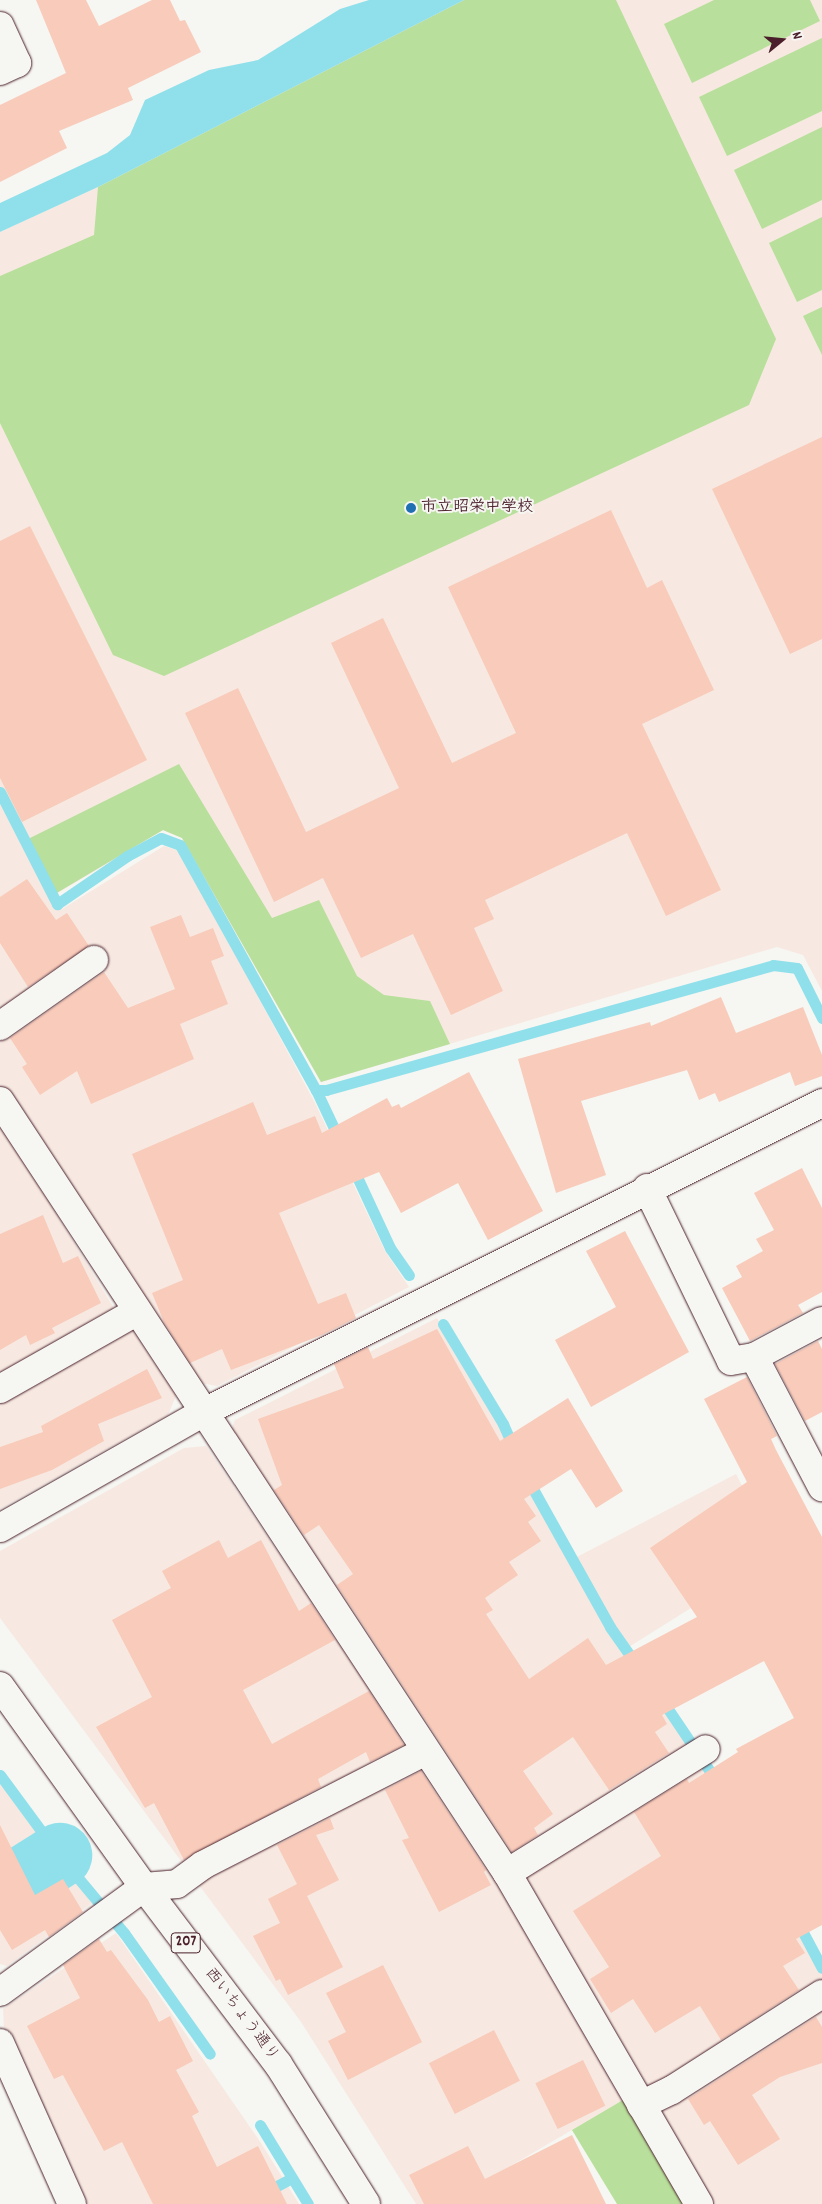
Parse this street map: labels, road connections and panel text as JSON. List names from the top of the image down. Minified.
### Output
{"streets":{"main road":["207","西いちょう通り"]},"places":["市立昭栄中学校"],"north":"right"}
